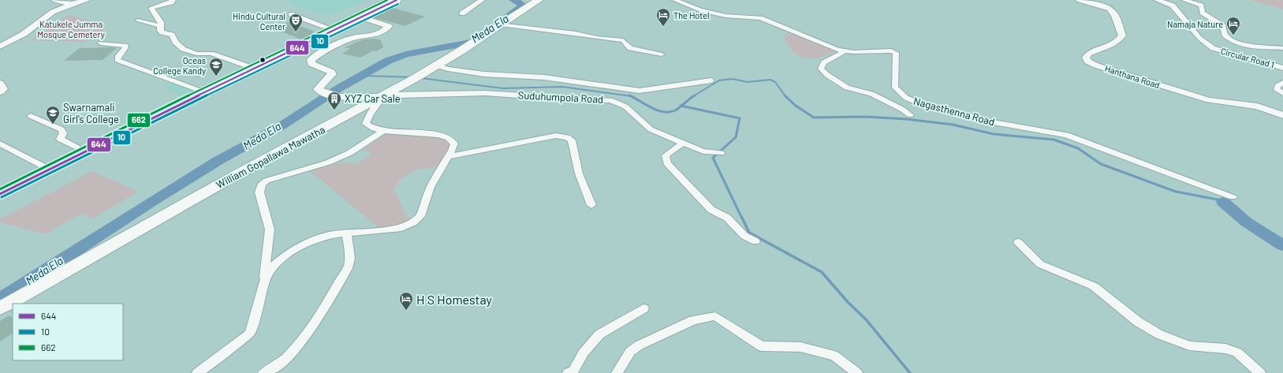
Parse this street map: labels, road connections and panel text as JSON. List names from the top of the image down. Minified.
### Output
{"streets":{"main road":["William Gopallawa Mawatha"],"street":["Circular Road 1","Hanthana Road","Suduhumpola Road","Nagasthenna Road"]},"crossings":[["Suduhumpola Road","William Gopallawa Mawatha"]],"water":["Meda Ela"],"parks":["Katukele Jumma Mosque Cemetery"],"places":{"hotel":["The Hotel","Namaja Nature","H S Homestay"],"theatre":["Hindu Cultural Center"],"school or university":["Oceas College Kandy","Swarnamali Girl's College"],"building":["XYZ Car Sale"]},"lines":["transit line 644","transit line 662","transit line 10"],"legend":["644","10","662"]}
